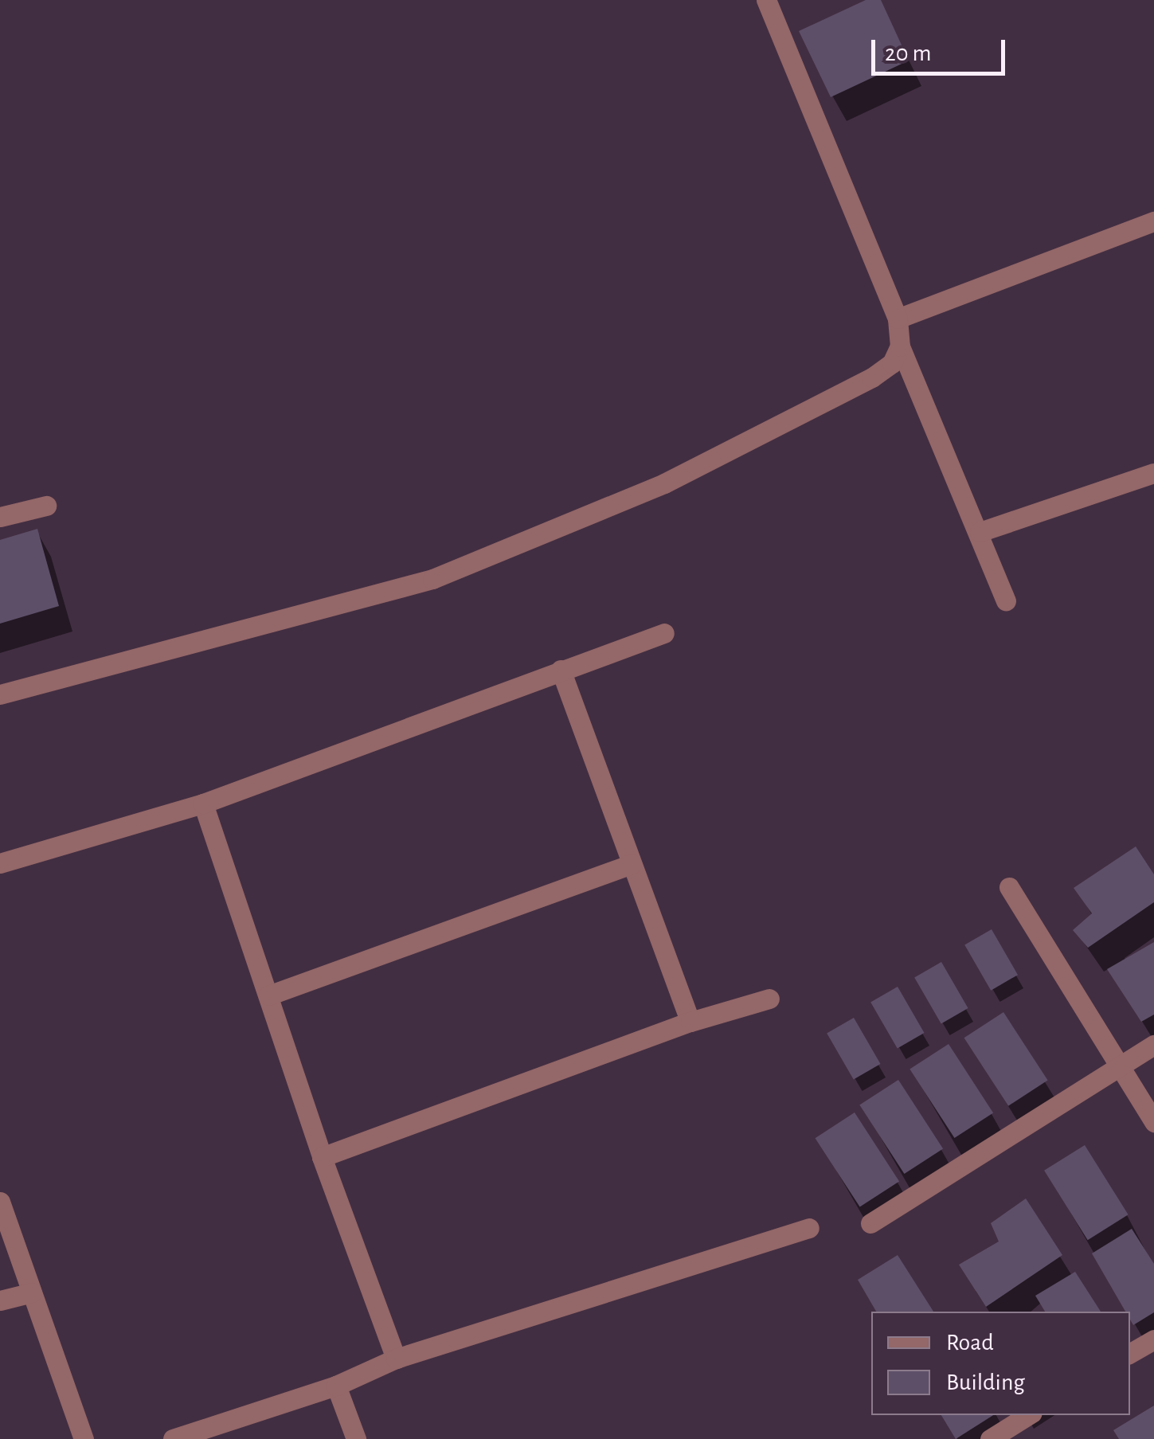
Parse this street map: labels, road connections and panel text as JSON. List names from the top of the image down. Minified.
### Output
{"legend":["Road","Building"],"scale_bar":"20 m"}
